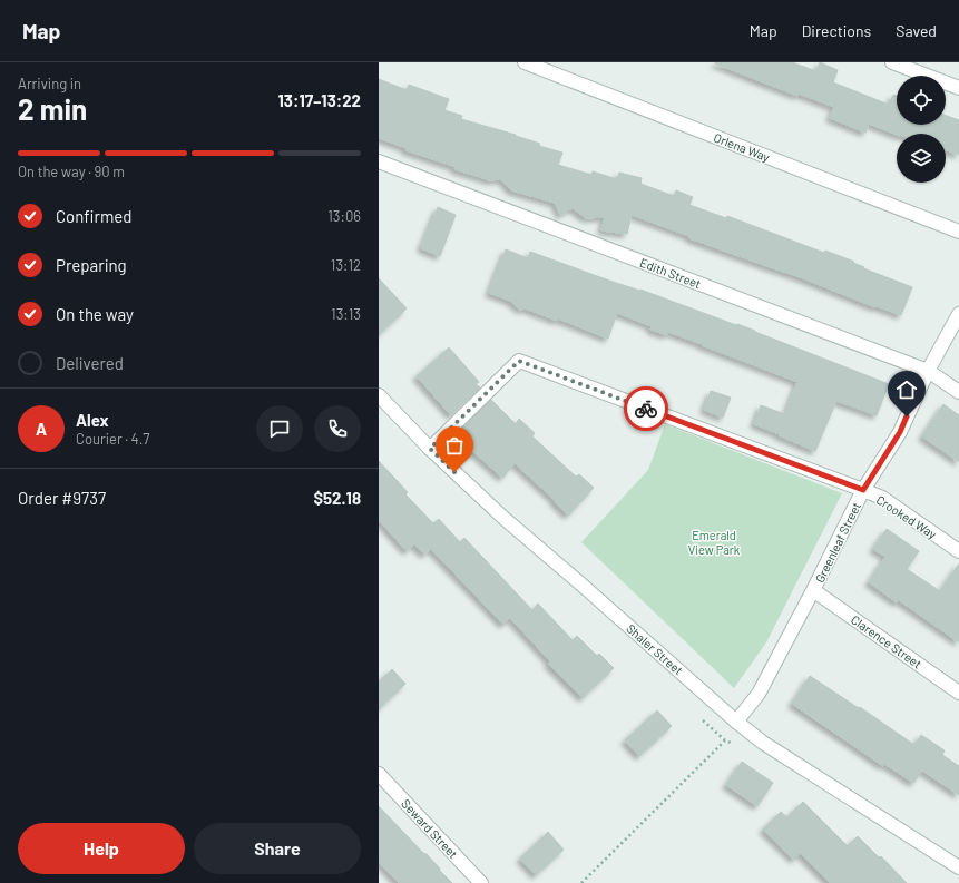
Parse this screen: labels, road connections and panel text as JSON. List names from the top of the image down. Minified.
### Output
{"streets":{"street":["Orlena Way","Edith Street","Crooked Way","Greenleaf Street","Clarence Street","Shaler Street","Seward Street"]},"crossings":[["Edith Street","Greenleaf Street"],["Crooked Way","Greenleaf Street"],["Crooked Way","Shaler Street"],["Greenleaf Street","Clarence Street"],["Greenleaf Street","Shaler Street"]],"parks":["Emerald View Park"],"page":{"header":"Map","nav":["Map","Directions","Saved"],"heading":["2 min","Arriving in","13:17–13:22"],"panel":["Alex","Courier · 4.7","Order #9737","$52.18"],"bar":"On the way · 90 m","list":[["Confirmed","13:06"],["Preparing","13:12"],["On the way","13:13"],"Delivered"],"round":"A","buttons":["Help","Share"]}}
